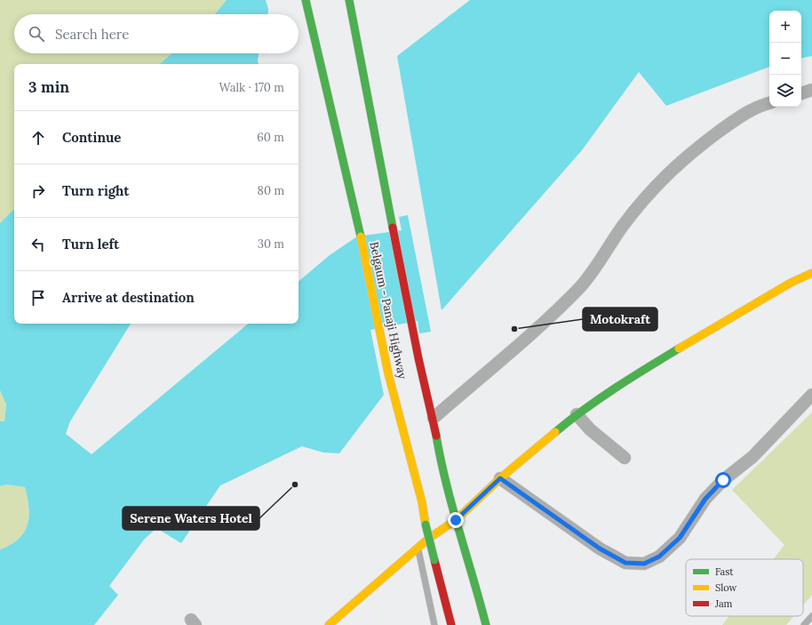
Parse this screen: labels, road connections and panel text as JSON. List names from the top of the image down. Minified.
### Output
{"streets":{"main road":["Belgaum - Panaji Highway"]},"places":["Motokraft","Serene Waters Hotel"],"legend":["Fast","Slow","Jam"],"page":{"map_buttons":["+","−"],"search":"Search here","heading":["3 min","Walk · 170 m"],"list":[["Continue","60 m"],["Turn right","80 m"],["Turn left","30 m"],"Arrive at destination"]}}
